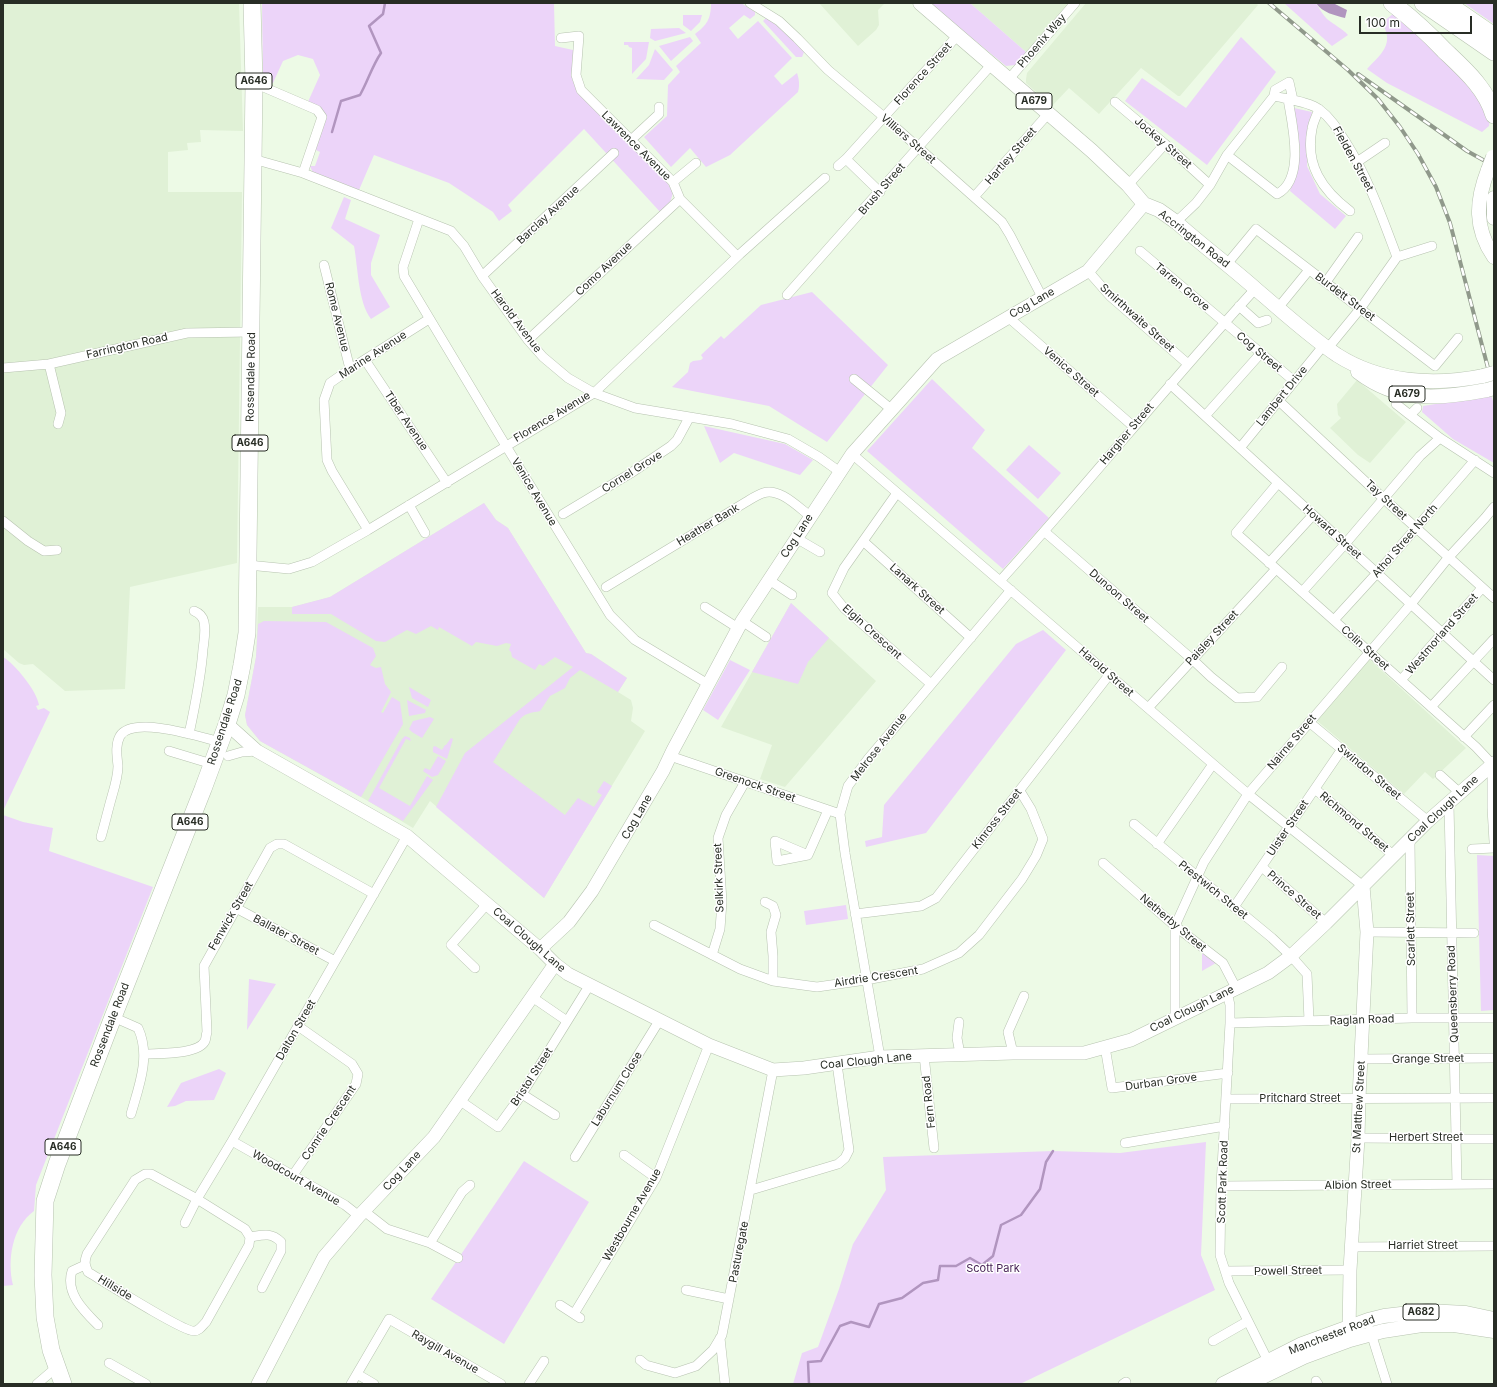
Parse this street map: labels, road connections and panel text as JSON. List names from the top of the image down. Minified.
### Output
{"streets":{"highway":["A646","Rossendale Road"],"main road":["A679","Accrington Road","A682","Manchester Road"],"street":["Phoenix Way","Florence Street","Villiers Street","Jockey Street","Lawrence Avenue","Hartley Street","Fielden Street","Brush Street","Barclay Avenue","Como Avenue","Tarren Grove","Burdett Street","Cog Lane","Rome Avenue","Smirthwaite Street","Harold Avenue","Farrington Road","Cog Street","Marine Avenue","Venice Street","Lambert Drive","Florence Avenue","Tiber Avenue","Hargher Street","Cornel Grove","Venice Avenue","Tay Street","Heather Bank","Howard Street","Athol Street North","Lanark Street","Dunoon Street","Elgin Crescent","Westmorland Street","Paisley Street","Colin Street","Harold Street","Nairne Street","Melrose Avenue","Swindon Street","Greenock Street","Coal Clough Lane","Kinross Street","Richmond Street","Ulster Street","Selkirk Street","Prestwich Street","Prince Street","Fenwick Street","Netherby Street","Scarlett Street","Ballater Street","Airdrie Crescent","Queensberry Road","Raglan Road","Dalton Street","Grange Street","Bristol Street","Durban Grove","Laburnum Close","Pritchard Street","Fern Road","St Matthew Street","Comrie Crescent","Herbert Street","Woodcourt Avenue","Scott Park Road","Albion Street","Westbourne Avenue","Harriet Street","Pasturegate","Powell Street","Hillside","Raygill Avenue"]},"crossings":[["Phoenix Way","Accrington Road"],["Florence Street","Villiers Street"],["Florence Street","Accrington Road"],["A679","Accrington Road"],["A679","Lambert Drive"],["Villiers Street","Hartley Street"],["Villiers Street","Brush Street"],["Villiers Street","Cog Lane"],["Lawrence Avenue","Como Avenue"],["Lawrence Avenue","Florence Avenue"],["Hartley Street","Accrington Road"],["Fielden Street","Lambert Drive"],["Brush Street","Accrington Road"],["Barclay Avenue","Harold Avenue"],["Accrington Road","Burdett Street"],["Accrington Road","Cog Lane"],["Accrington Road","Lambert Drive"],["Accrington Road","Hargher Street"],["Como Avenue","Harold Avenue"],["Tarren Grove","Cog Street"],["Tarren Grove","Hargher Street"],["Burdett Street","Lambert Drive"],["Cog Lane","Smirthwaite Street"],["Cog Lane","Harold Avenue"],["Cog Lane","Venice Street"],["Cog Lane","Venice Avenue"],["Cog Lane","Heather Bank"],["Cog Lane","Harold Street"],["Cog Lane","Greenock Street"],["Cog Lane","Coal Clough Lane"],["Cog Lane","Bristol Street"],["Cog Lane","Woodcourt Avenue"],["Rome Avenue","Marine Avenue"],["Smirthwaite Street","Hargher Street"],["Harold Avenue","Rossendale Road"],["Harold Avenue","Florence Avenue"],["Harold Avenue","Cornel Grove"],["Harold Avenue","Venice Avenue"],["Farrington Road","Rossendale Road"],["Cog Street","Lambert Drive"],["Cog Street","Hargher Street"],["Marine Avenue","Florence Avenue"],["Marine Avenue","Tiber Avenue"],["Marine Avenue","Venice Avenue"],["Venice Street","Hargher Street"],["Rossendale Road","Florence Avenue"],["Rossendale Road","Coal Clough Lane"],["Lambert Drive","Tay Street"],["Lambert Drive","Howard Street"],["Florence Avenue","Tiber Avenue"],["Florence Avenue","Venice Avenue"],["Hargher Street","Howard Street"],["Hargher Street","Dunoon Street"],["Hargher Street","Harold Street"],["Tay Street","Athol Street North"],["Tay Street","Westmorland Street"],["Tay Street","Nairne Street"],["Howard Street","Athol Street North"],["Howard Street","Westmorland Street"],["Howard Street","Paisley Street"],["Howard Street","Colin Street"],["Howard Street","Nairne Street"],["Athol Street North","Colin Street"],["Lanark Street","Elgin Crescent"],["Lanark Street","Melrose Avenue"],["Dunoon Street","Paisley Street"],["Elgin Crescent","Harold Street"],["Elgin Crescent","Melrose Avenue"],["Westmorland Street","Colin Street"],["Paisley Street","Colin Street"],["Paisley Street","Harold Street"],["Colin Street","Nairne Street"],["Colin Street","Coal Clough Lane"],["Harold Street","Nairne Street"],["Harold Street","Melrose Avenue"],["Harold Street","Coal Clough Lane"],["Harold Street","Kinross Street"],["Harold Street","Ulster Street"],["Harold Street","St Matthew Street"],["Nairne Street","Swindon Street"],["Nairne Street","Coal Clough Lane"],["Nairne Street","Prestwich Street"],["Nairne Street","Netherby Street"],["Melrose Avenue","Greenock Street"],["Melrose Avenue","Coal Clough Lane"],["Melrose Avenue","Kinross Street"],["Melrose Avenue","Airdrie Crescent"],["Swindon Street","Coal Clough Lane"],["Swindon Street","Ulster Street"],["Greenock Street","Selkirk Street"],["Coal Clough Lane","Richmond Street"],["Coal Clough Lane","Prestwich Street"],["Coal Clough Lane","Prince Street"],["Coal Clough Lane","Netherby Street"],["Coal Clough Lane","Scarlett Street"],["Coal Clough Lane","Queensberry Road"],["Coal Clough Lane","Dalton Street"],["Coal Clough Lane","Bristol Street"],["Coal Clough Lane","Durban Grove"],["Coal Clough Lane","Laburnum Close"],["Coal Clough Lane","Fern Road"],["Coal Clough Lane","St Matthew Street"],["Coal Clough Lane","Scott Park Road"],["Coal Clough Lane","Westbourne Avenue"],["Coal Clough Lane","Pasturegate"],["Kinross Street","Airdrie Crescent"],["Richmond Street","Ulster Street"],["Ulster Street","Prestwich Street"],["Ulster Street","Prince Street"],["Selkirk Street","Airdrie Crescent"],["Prestwich Street","Raglan Road"],["Fenwick Street","Ballater Street"],["Fenwick Street","Dalton Street"],["Netherby Street","Scott Park Road"],["Scarlett Street","Raglan Road"],["Ballater Street","Dalton Street"],["Queensberry Road","Raglan Road"],["Queensberry Road","Grange Street"],["Queensberry Road","Pritchard Street"],["Queensberry Road","Herbert Street"],["Queensberry Road","Albion Street"],["Raglan Road","St Matthew Street"],["Raglan Road","Scott Park Road"],["Dalton Street","Comrie Crescent"],["Dalton Street","Woodcourt Avenue"],["Grange Street","St Matthew Street"],["Durban Grove","Scott Park Road"],["Pritchard Street","St Matthew Street"],["Pritchard Street","Scott Park Road"],["St Matthew Street","Herbert Street"],["St Matthew Street","Albion Street"],["St Matthew Street","Harriet Street"],["St Matthew Street","Powell Street"],["St Matthew Street","Manchester Road"],["Comrie Crescent","Woodcourt Avenue"],["Scott Park Road","Albion Street"],["Scott Park Road","Powell Street"],["Scott Park Road","Manchester Road"]],"parks":["Scott Park"],"scale_bar":"100 m"}
